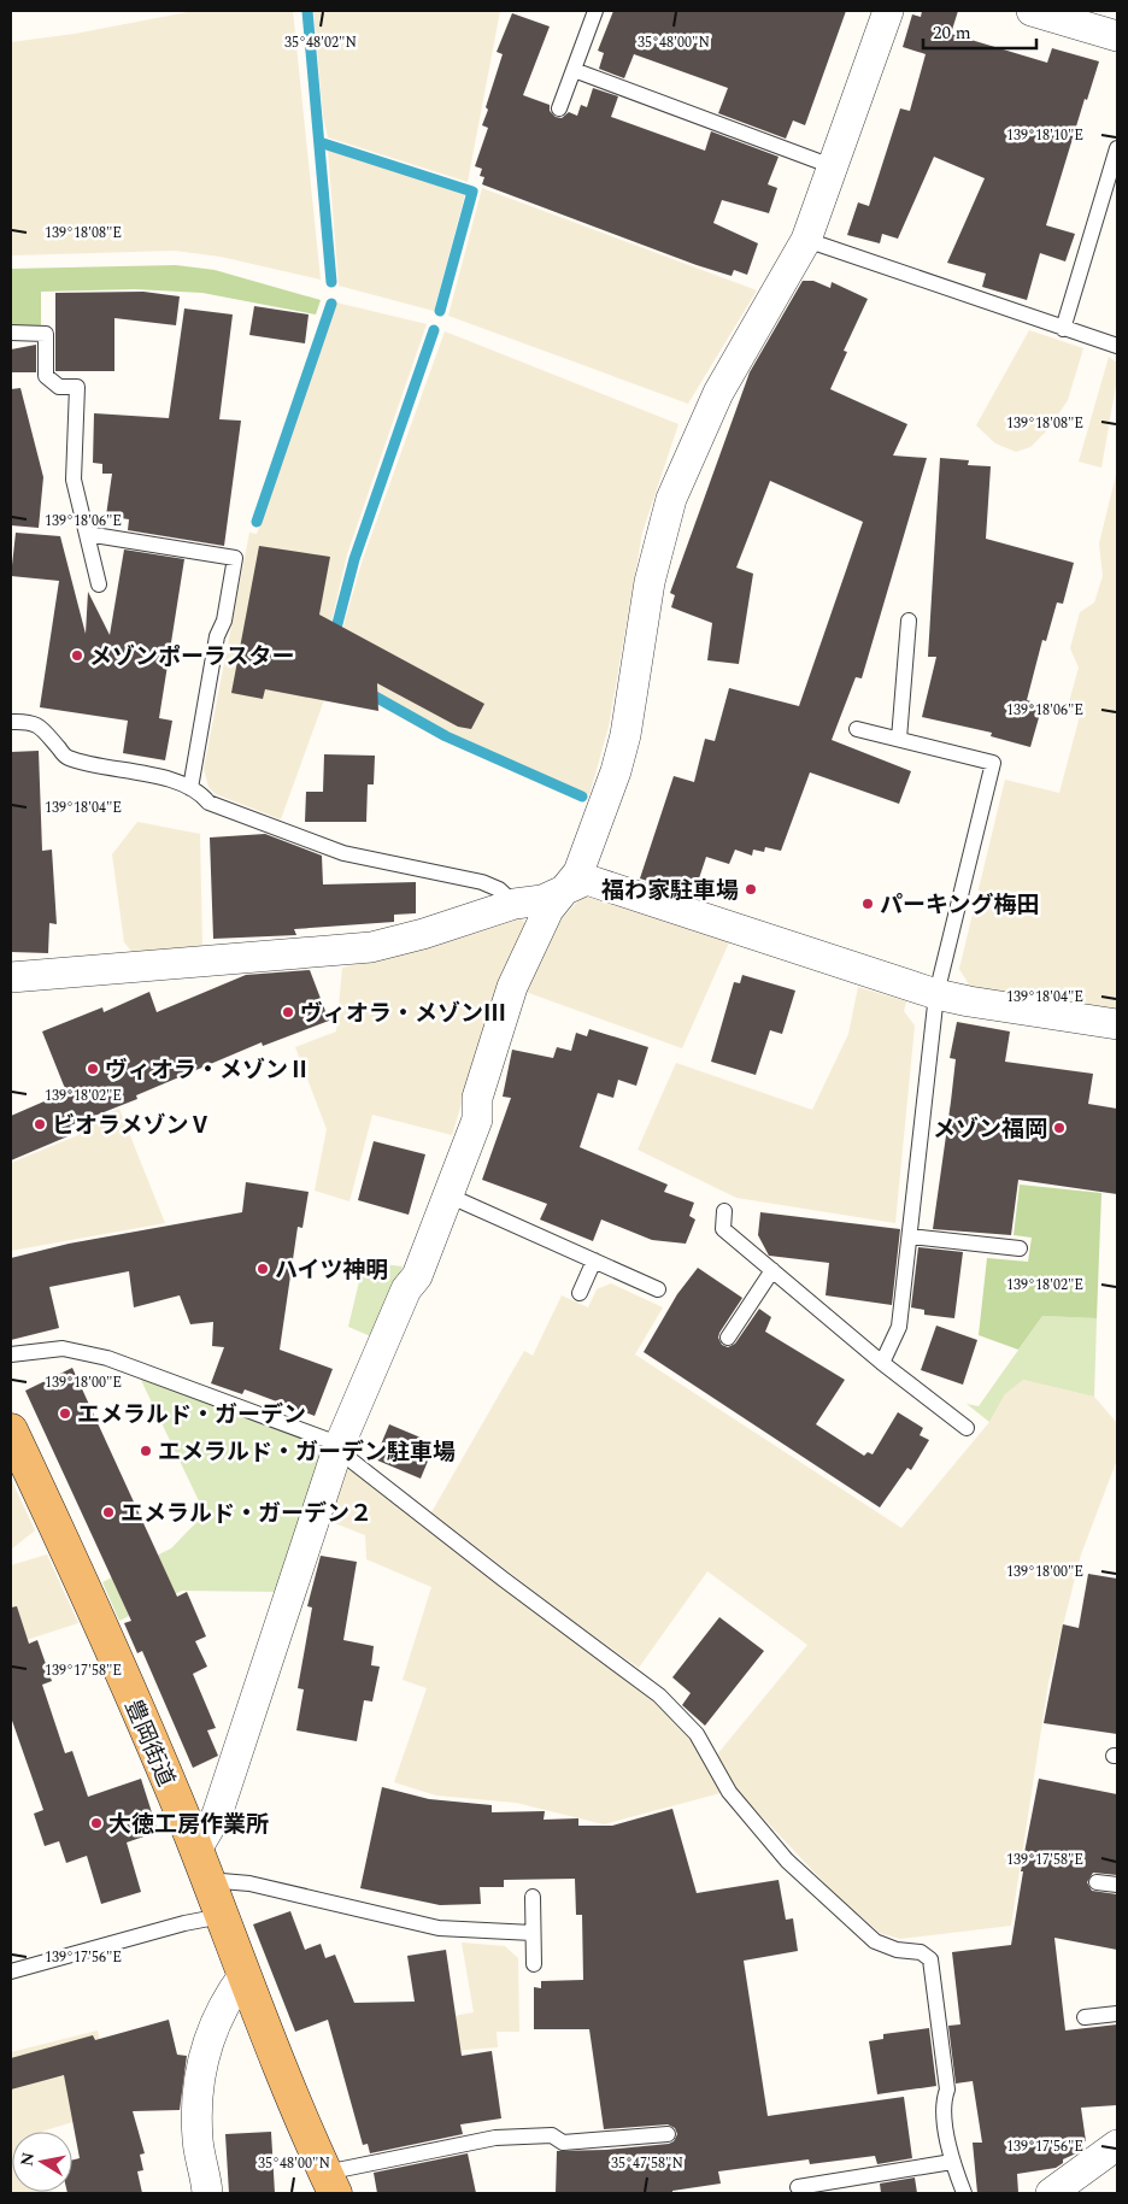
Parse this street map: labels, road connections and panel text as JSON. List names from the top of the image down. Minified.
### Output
{"streets":{"main road":["豊岡街道"]},"places":["メゾンポーラスター","福わ家駐車場","パーキング梅田","ヴィオラ・メゾンⅢ","ヴィオラ・メゾンⅡ","ビオラメゾンⅤ","メゾン福岡","ハイツ神明","エメラルド・ガーデン","エメラルド・ガーデン駐車場","エメラルド・ガーデン２","大徳工房作業所"],"scale_bar":"20 m","north":"left","coordinates":["35°48'02\"N","35°48'00\"N","139°18'10\"E","139°18'08\"E","139°18'06\"E","139°18'04\"E","139°18'02\"E","139°18'00\"E","139°17'58\"E","139°17'56\"E","35°47'58\"N"]}
